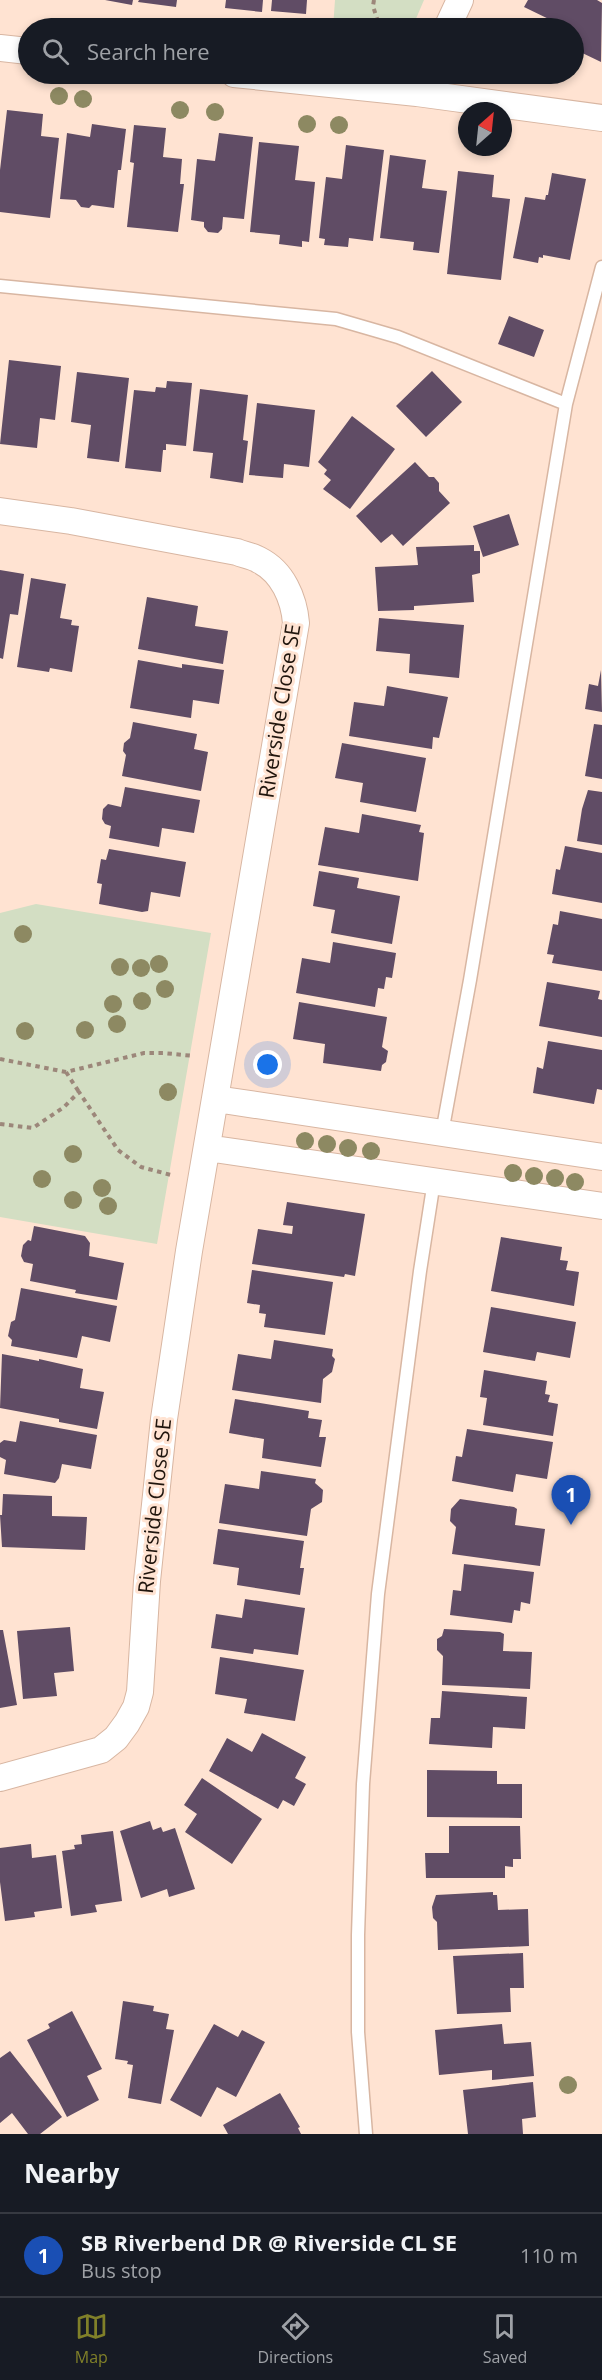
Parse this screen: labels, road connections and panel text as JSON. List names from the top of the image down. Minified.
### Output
{"streets":{"street":["Riverside Close SE"]},"north":"top right","page":{"search":"Search here","pins":"1","heading":"Nearby","list":[{"mark":"1","name":"SB Riverbend DR @ Riverside CL SE","note":"Bus stop","value":"110 m"}],"nav":["Map","Directions","Saved"]}}
